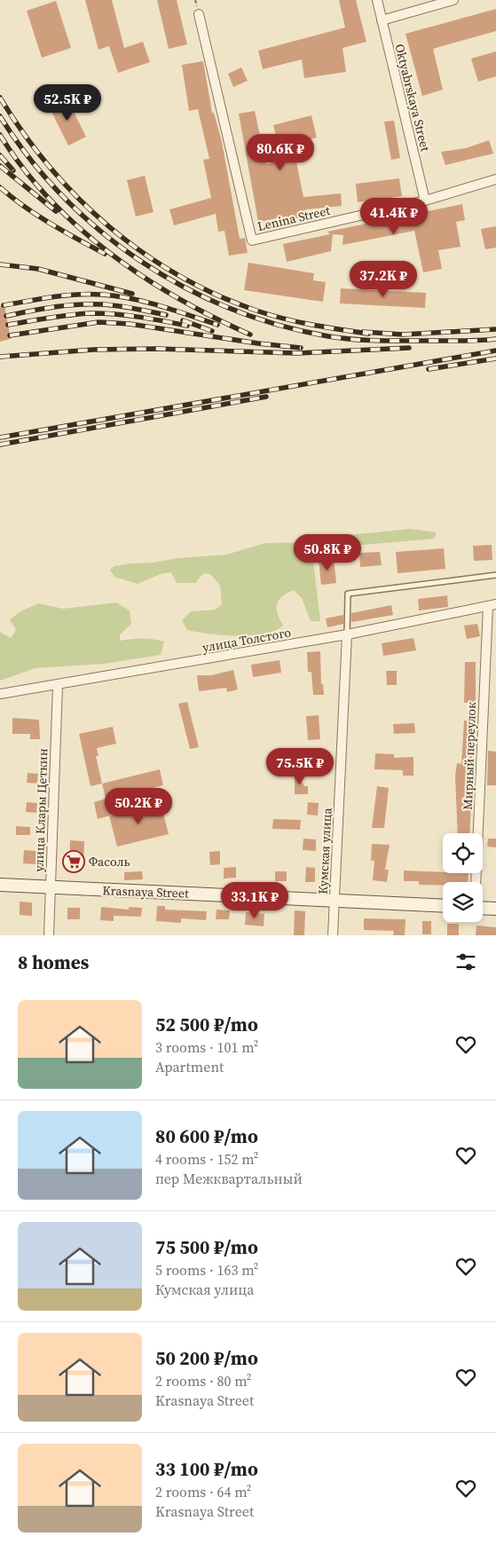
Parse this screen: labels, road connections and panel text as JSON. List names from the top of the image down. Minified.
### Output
{"streets":{"street":["Oktyabrskaya Street","Lenina Street","улица Толстого","Мирный переулок","улица Клары Цеткин","Кумская улица","Krasnaya Street"]},"crossings":[["Oktyabrskaya Street","Lenina Street"],["улица Толстого","Мирный переулок"],["улица Толстого","улица Клары Цеткин"],["улица Толстого","Кумская улица"],["улица Клары Цеткин","Krasnaya Street"],["Кумская улица","Krasnaya Street"]],"places":{"supermarket":["Фасоль"]},"page":{"price":["52.5K ₽","80.6K ₽","41.4K ₽","37.2K ₽","50.8K ₽","75.5K ₽","50.2K ₽","33.1K ₽"],"heading":"8 homes","list":[{"name":"52 500 ₽/mo","note":"3 rooms · 101 m² · Apartment"},{"name":"80 600 ₽/mo","note":"4 rooms · 152 m² · пер Межквартальный"},{"name":"75 500 ₽/mo","note":"5 rooms · 163 m² · Кумская улица"},{"name":"50 200 ₽/mo","note":"2 rooms · 80 m² · Krasnaya Street"},{"name":"33 100 ₽/mo","note":"2 rooms · 64 m² · Krasnaya Street"}]}}
